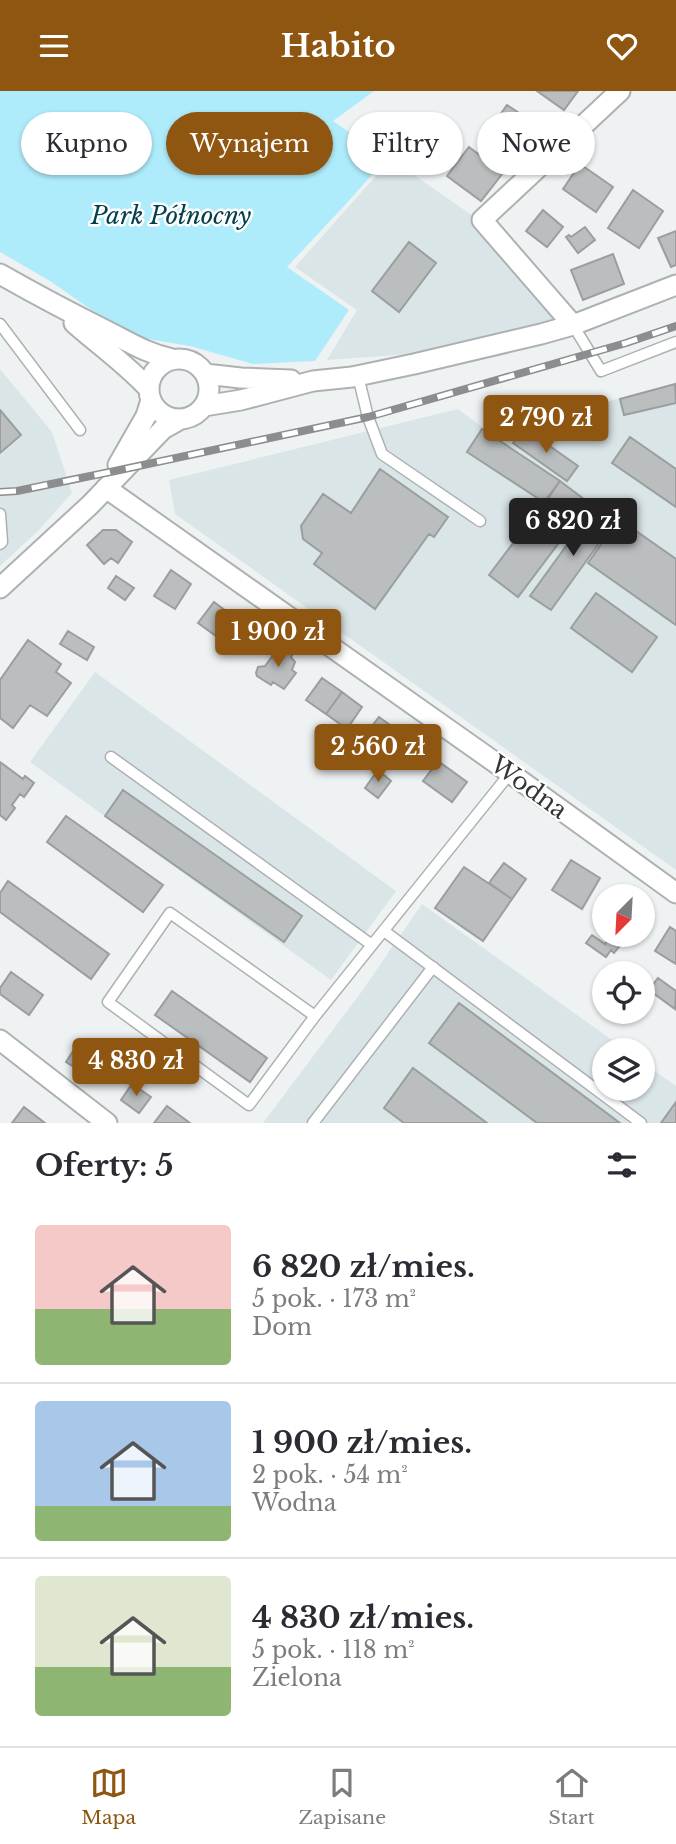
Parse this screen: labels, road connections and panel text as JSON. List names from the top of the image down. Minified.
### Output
{"streets":{"street":["Wodna"]},"parks":["Park Północny"],"north":"bottom left","page":{"header":"Habito","chip":["Kupno","Wynajem","Filtry","Nowe"],"price":["2 790 zł","6 820 zł","1 900 zł","2 560 zł","4 830 zł"],"heading":"Oferty: 5","list":[{"name":"6 820 zł/mies.","note":"5 pok. · 173 m² · Dom"},{"name":"1 900 zł/mies.","note":"2 pok. · 54 m² · Wodna"},{"name":"4 830 zł/mies.","note":"5 pok. · 118 m² · Zielona"}],"tabs":["Mapa","Zapisane","Start"]}}
